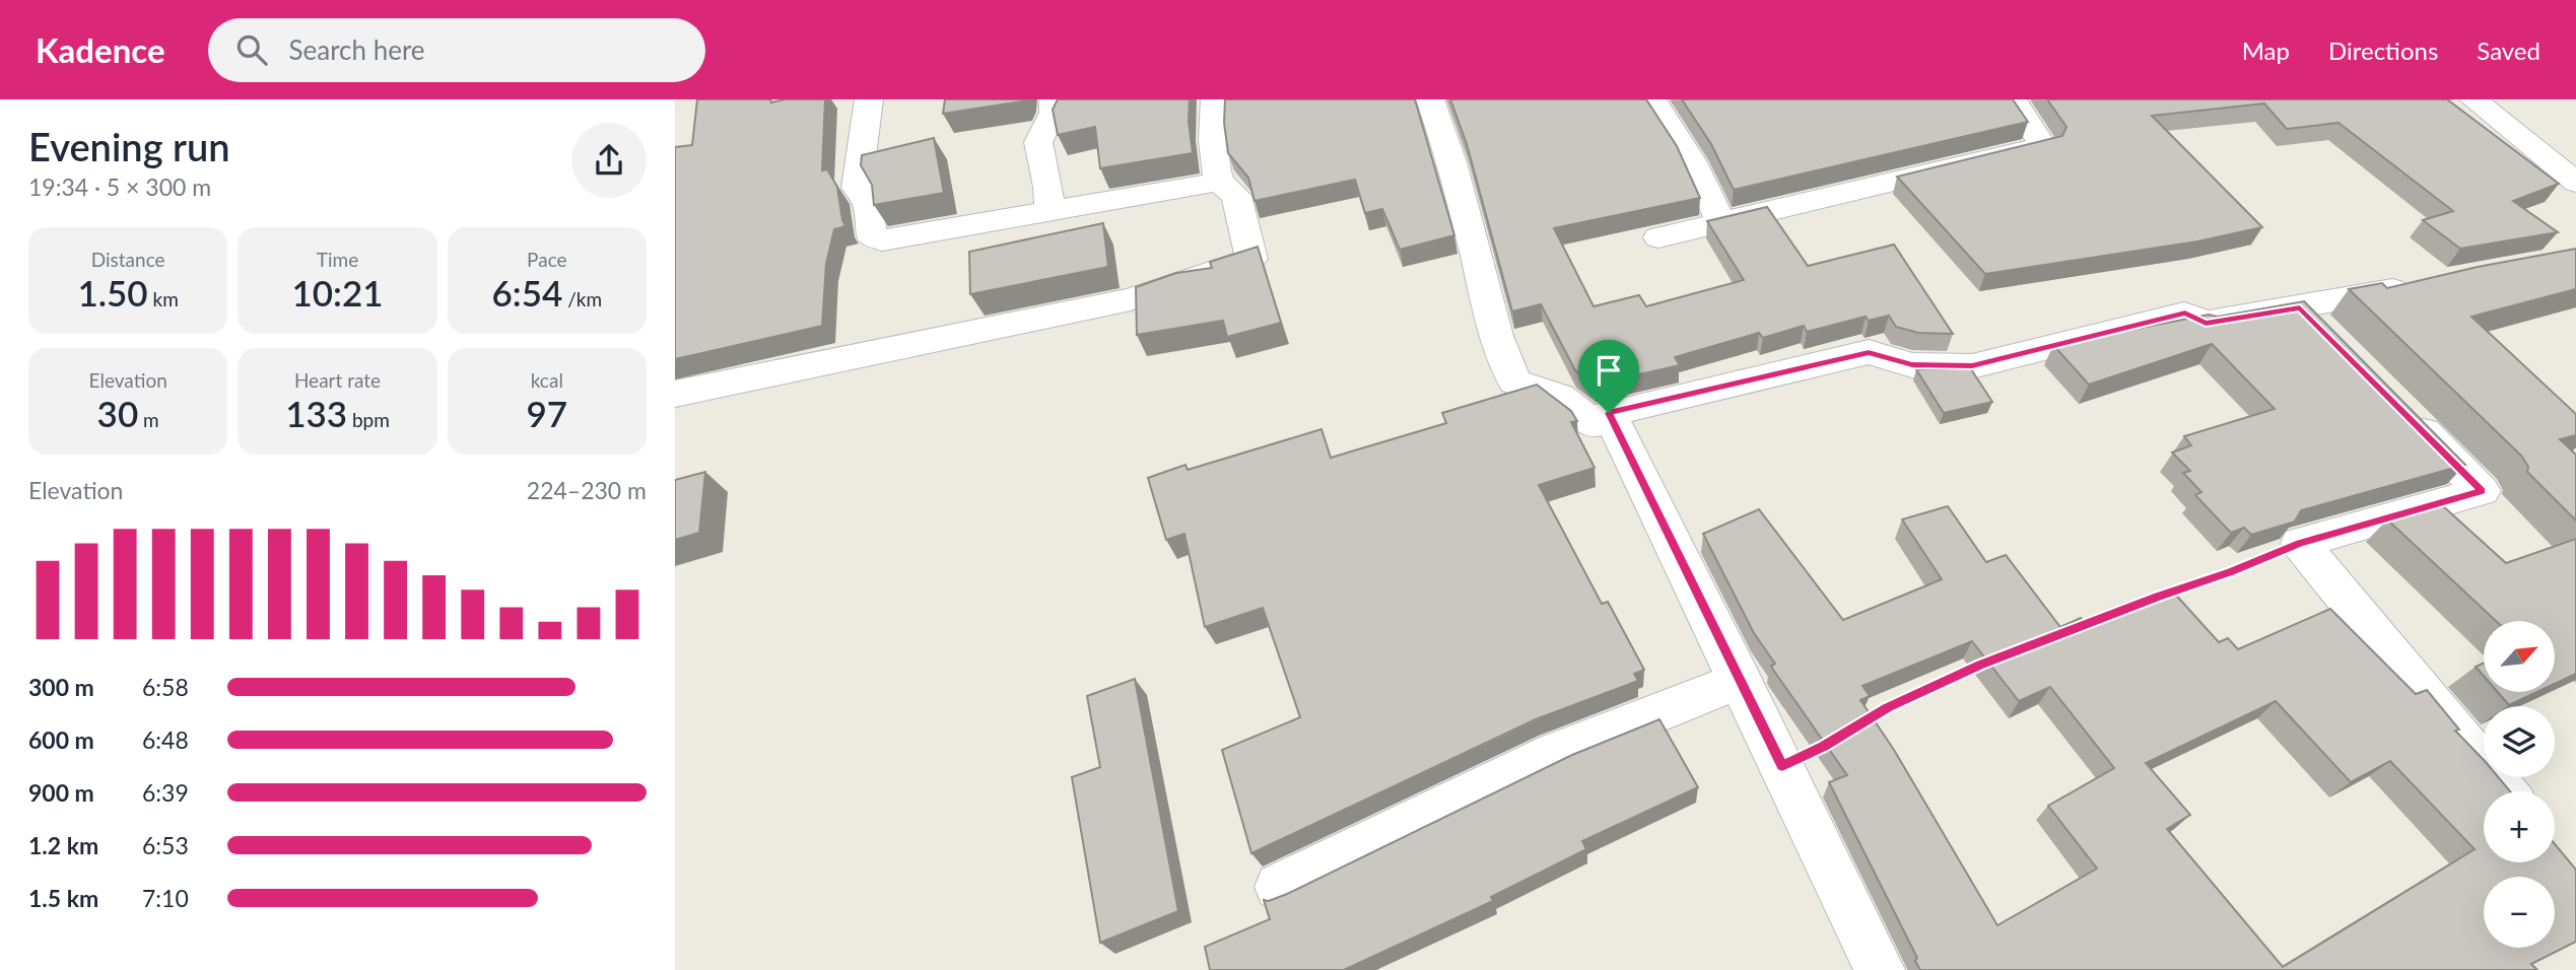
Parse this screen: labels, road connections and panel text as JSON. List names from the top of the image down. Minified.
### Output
{"north":"top right","page":{"header":"Kadence","search":"Search here","nav":["Map","Directions","Saved"],"heading":["Evening run","19:34 · 5 × 300 m"],"stats":[["Distance","1.50 km"],["Time","10:21"],["Pace","6:54 /km"],["Elevation","30 m"],["Heart rate","133 bpm"],["kcal","97"]],"chart":["Elevation","224–230 m"],"map_buttons":["+","−"],"list":[{"name":"300 m","note":"6:58"},{"name":"600 m","note":"6:48"},{"name":"900 m","note":"6:39"},{"name":"1.2 km","note":"6:53"},{"name":"1.5 km","note":"7:10"}]}}
